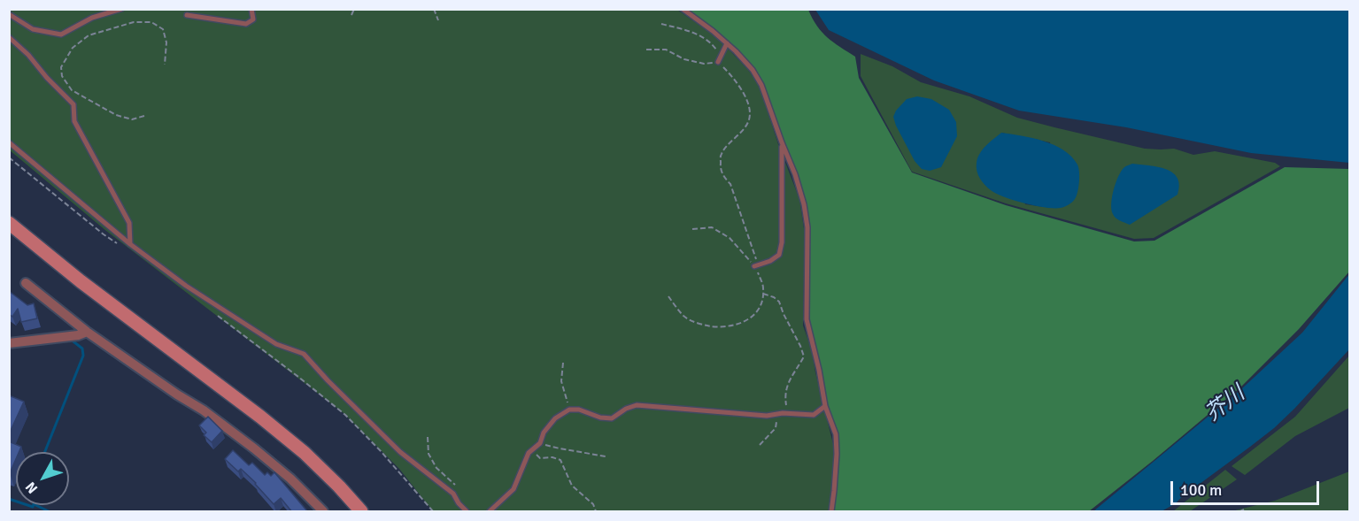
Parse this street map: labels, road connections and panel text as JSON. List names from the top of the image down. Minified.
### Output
{"water":["芥川"],"scale_bar":"100 m","north":"bottom left"}
